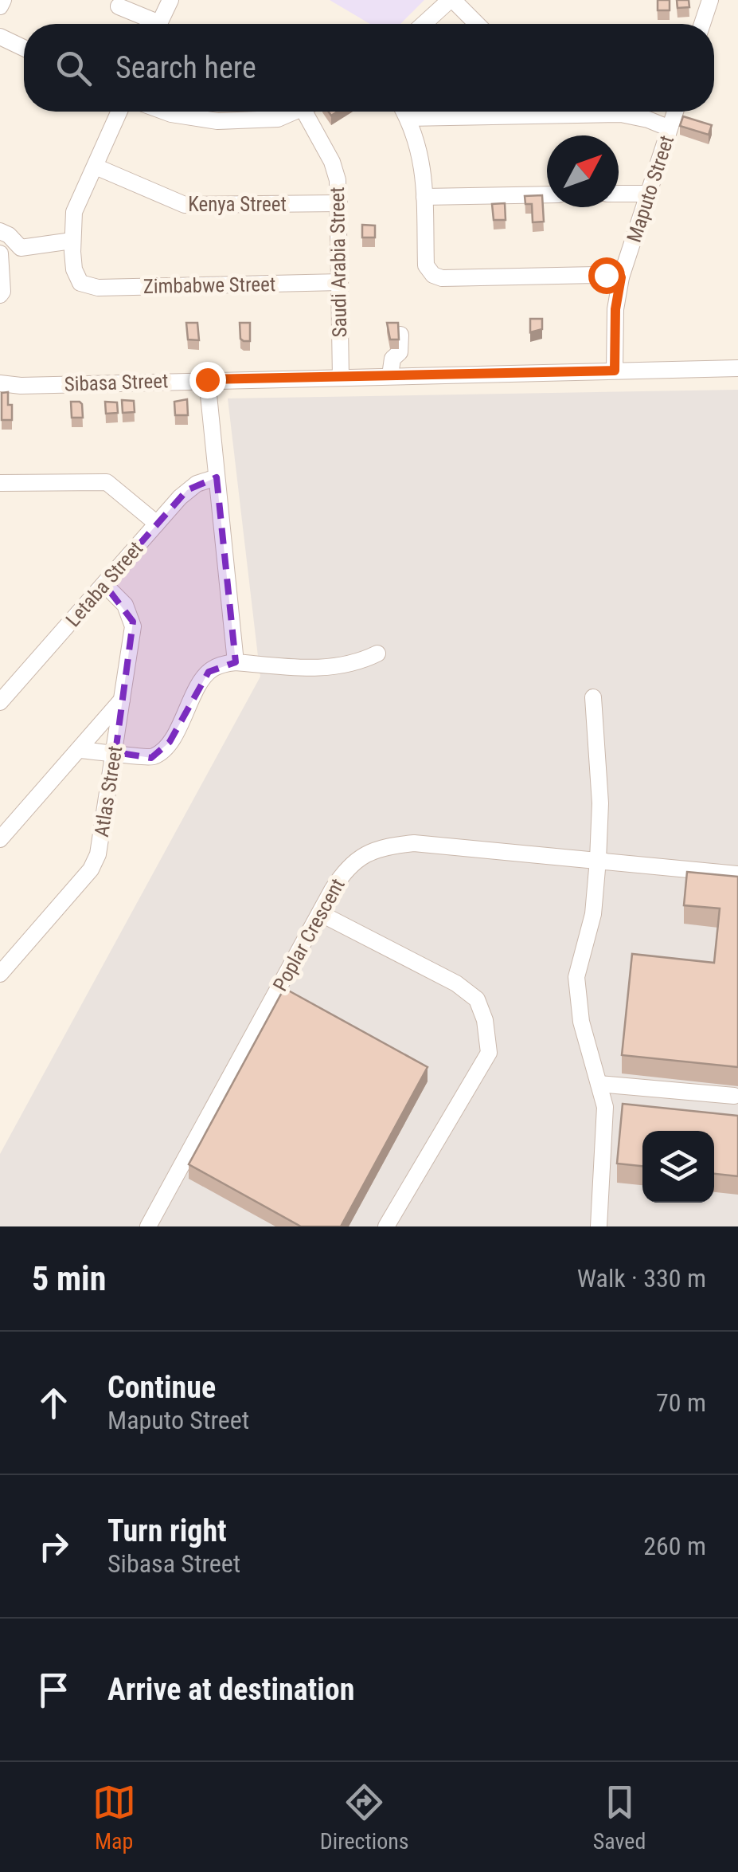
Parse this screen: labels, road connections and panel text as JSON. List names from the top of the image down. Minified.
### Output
{"streets":{"street":["Maputo Street","Kenya Street","Saudi Arabia Street","Zimbabwe Street","Sibasa Street","Letaba Street","Atlas Street","Poplar Crescent"]},"crossings":[["Maputo Street","Sibasa Street"],["Kenya Street","Saudi Arabia Street"],["Saudi Arabia Street","Zimbabwe Street"],["Saudi Arabia Street","Sibasa Street"],["Letaba Street","Atlas Street"]],"north":"top right","page":{"search":"Search here","heading":["5 min","Walk · 330 m"],"list":[["Continue","Maputo Street","70 m"],["Turn right","Sibasa Street","260 m"],"Arrive at destination"],"nav":["Map","Directions","Saved"]}}
